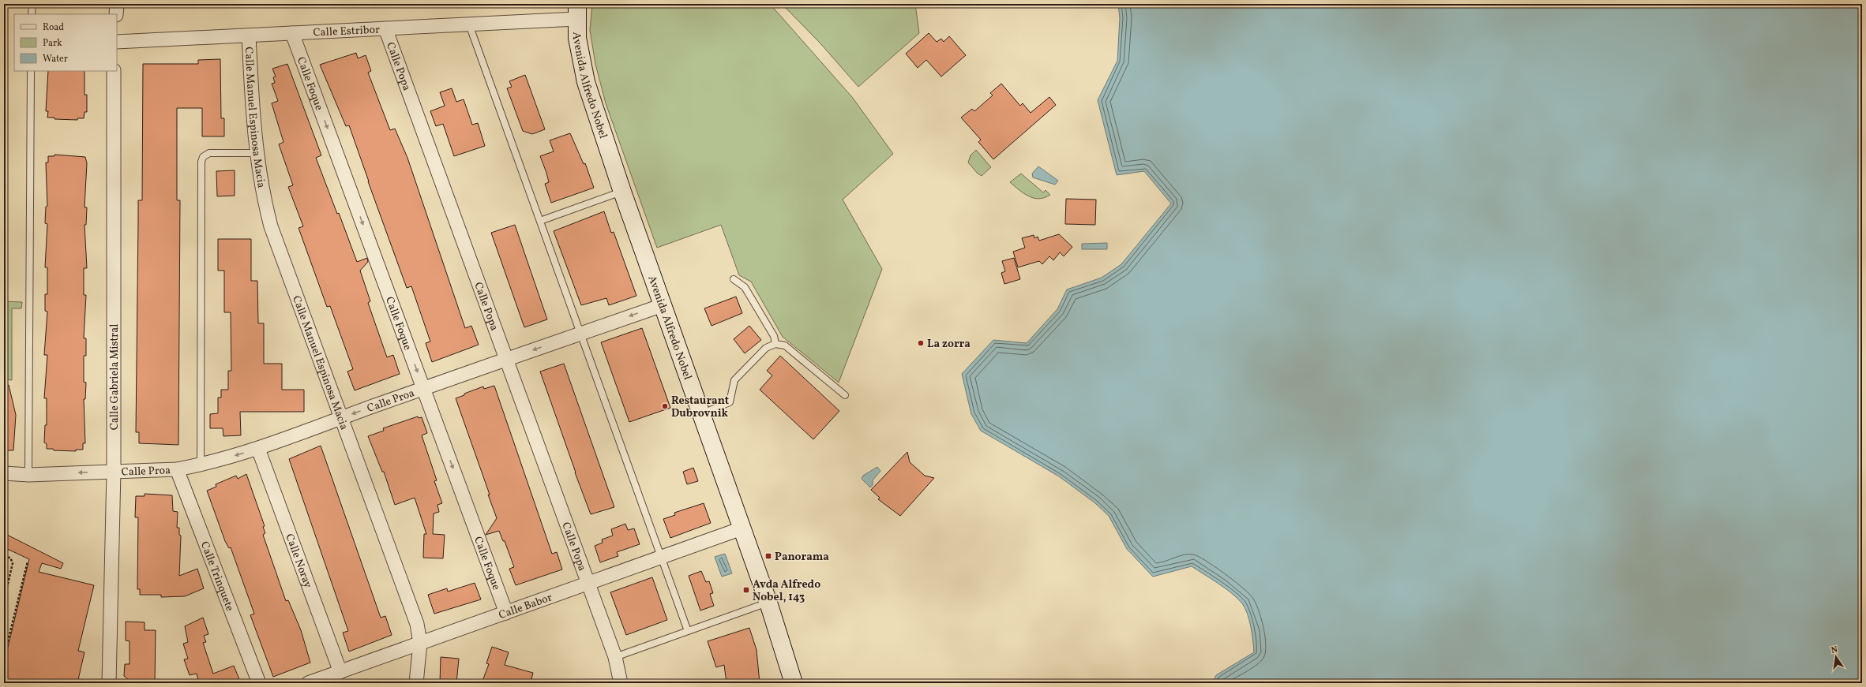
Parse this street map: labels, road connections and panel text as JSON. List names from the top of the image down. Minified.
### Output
{"streets":{"main road":["Avenida Alfredo Nobel"],"street":["Calle Estribor","Calle Popa","Calle Foque","Calle Manuel Espinosa Macia","Calle Gabriela Mistral","Calle Proa","Calle Noray","Calle Trinquete","Calle Babor"]},"crossings":[["Calle Estribor","Calle Popa"],["Calle Estribor","Calle Foque"],["Calle Estribor","Avenida Alfredo Nobel"],["Calle Estribor","Calle Manuel Espinosa Macia"],["Calle Popa","Calle Proa"],["Calle Popa","Calle Babor"],["Calle Foque","Calle Proa"],["Calle Foque","Calle Babor"],["Avenida Alfredo Nobel","Calle Proa"],["Avenida Alfredo Nobel","Calle Babor"],["Calle Manuel Espinosa Macia","Calle Proa"],["Calle Manuel Espinosa Macia","Calle Babor"],["Calle Gabriela Mistral","Calle Proa"],["Calle Proa","Calle Noray"],["Calle Proa","Calle Trinquete"],["Calle Noray","Calle Babor"]],"one_way":["Calle Foque","Calle Proa"],"places":{"other":["La zorra","Restaurant Dubrovnik"],"transit":["Panorama","Avda Alfredo Nobel, 143"]},"legend":["Road","Park","Water"],"north":"top"}
